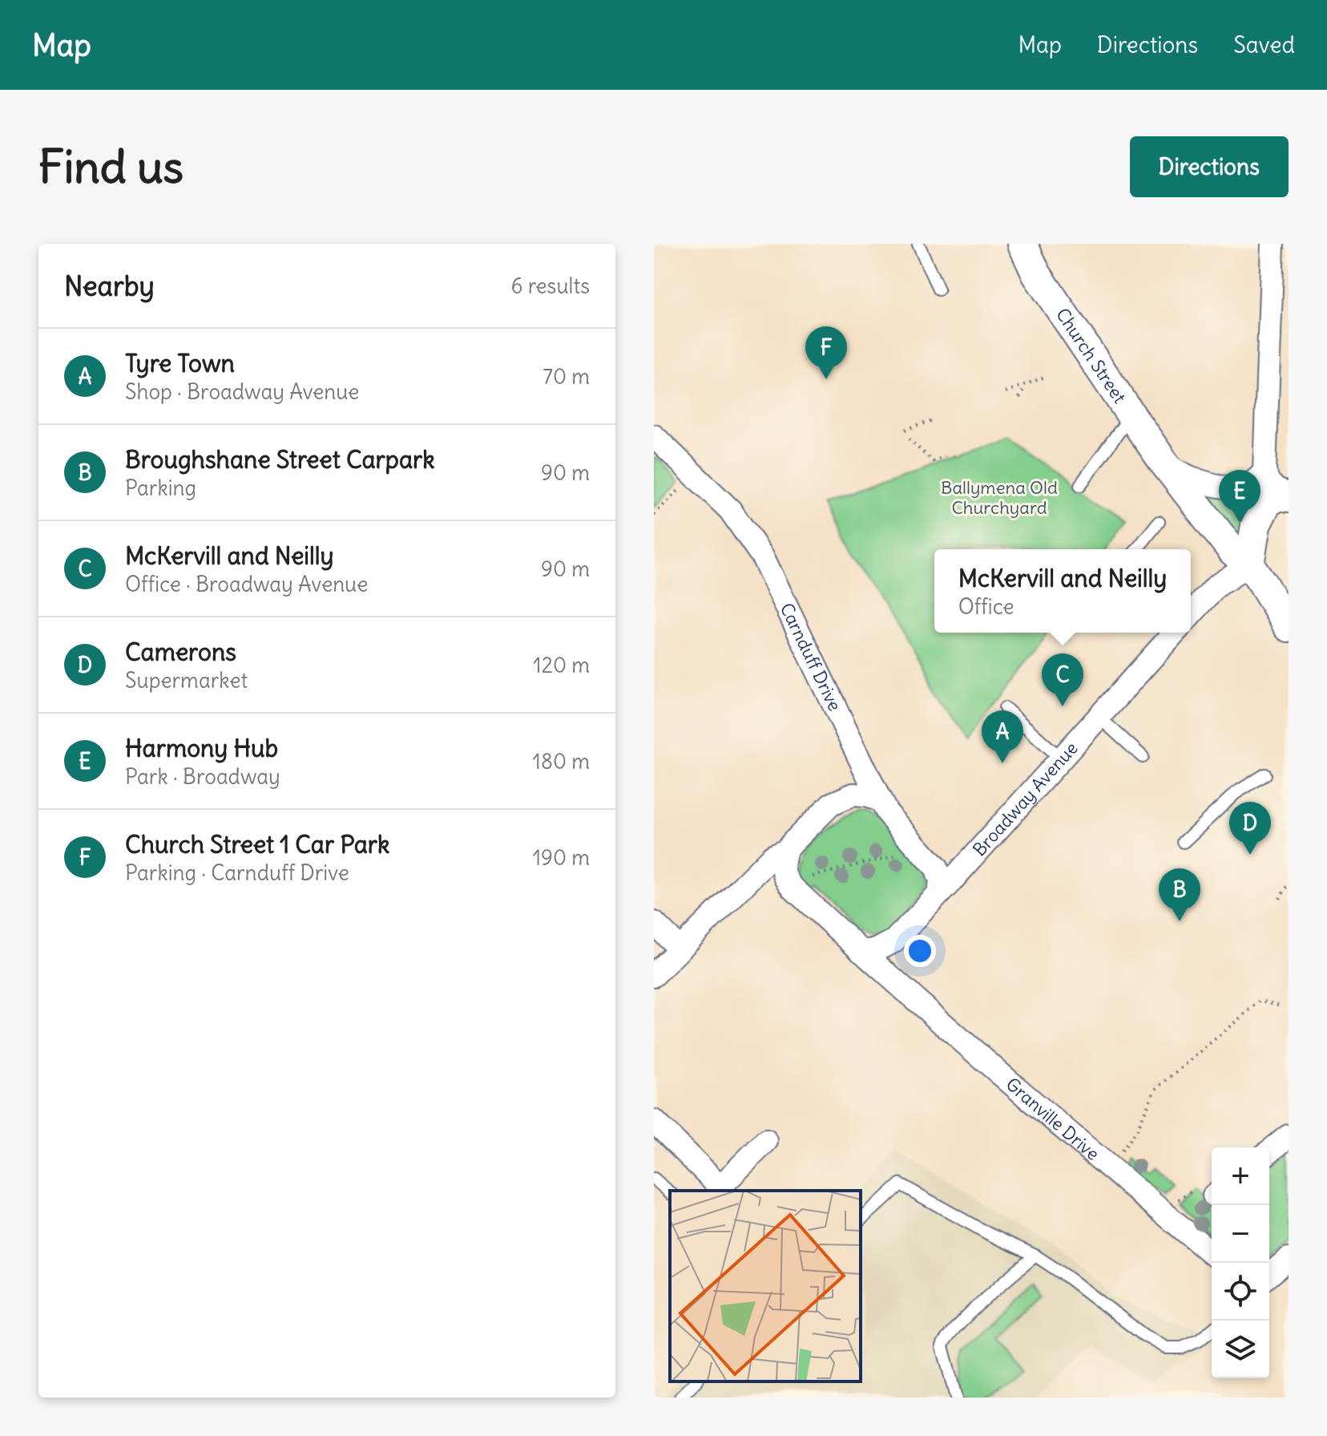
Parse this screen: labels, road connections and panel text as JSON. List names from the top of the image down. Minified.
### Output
{"streets":{"street":["Church Street","Carnduff Drive","Broadway Avenue","Granville Drive"]},"crossings":[["Carnduff Drive","Broadway Avenue"],["Broadway Avenue","Granville Drive"]],"parks":["Ballymena Old Churchyard"],"page":{"header":"Map","nav":["Map","Directions","Saved"],"buttons":"Directions","title":"Find us","heading":["Nearby","6 results"],"pins":["F","E","C","A","D","B"],"list":[{"mark":"A","name":"Tyre Town","note":"Shop · Broadway Avenue","value":"70 m"},{"mark":"B","name":"Broughshane Street Carpark","note":"Parking","value":"90 m"},{"mark":"C","name":"McKervill and Neilly","note":"Office · Broadway Avenue","value":"90 m"},{"mark":"D","name":"Camerons","note":"Supermarket","value":"120 m"},{"mark":"E","name":"Harmony Hub","note":"Park · Broadway","value":"180 m"},{"mark":"F","name":"Church Street 1 Car Park","note":"Parking · Carnduff Drive","value":"190 m"}],"popup":["McKervill and Neilly","Office"],"map_buttons":["+","−"]}}
